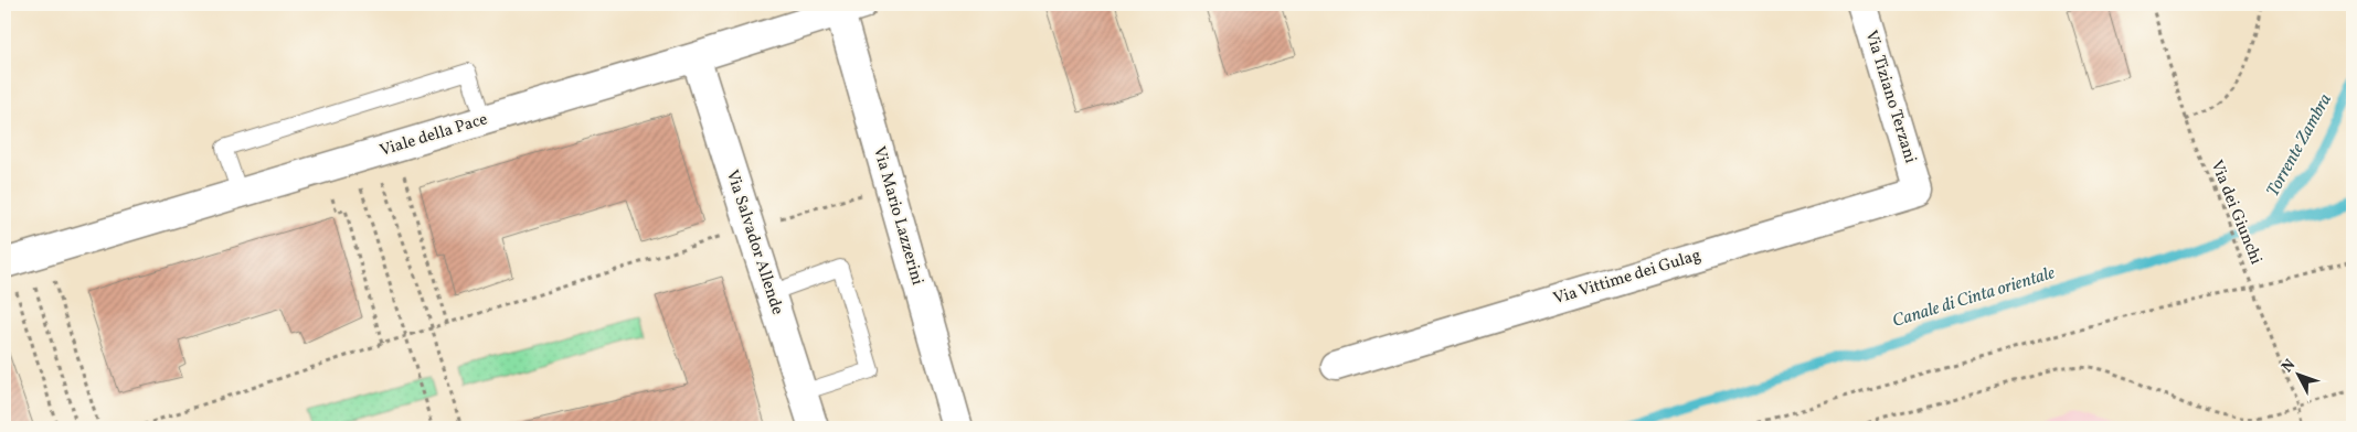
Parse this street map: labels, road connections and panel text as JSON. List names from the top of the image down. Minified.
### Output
{"streets":{"street":["Via Tiziano Terzani","Viale della Pace","Via Mario Lazzerini","Via Salvador Allende","Via Vittime dei Gulag"],"path":["Via dei Giunchi"]},"crossings":[["Via Tiziano Terzani","Via Vittime dei Gulag"],["Viale della Pace","Via Mario Lazzerini"],["Viale della Pace","Via Salvador Allende"]],"water":["Torrente Zambra","Canale di Cinta orientale"],"north":"top left"}
